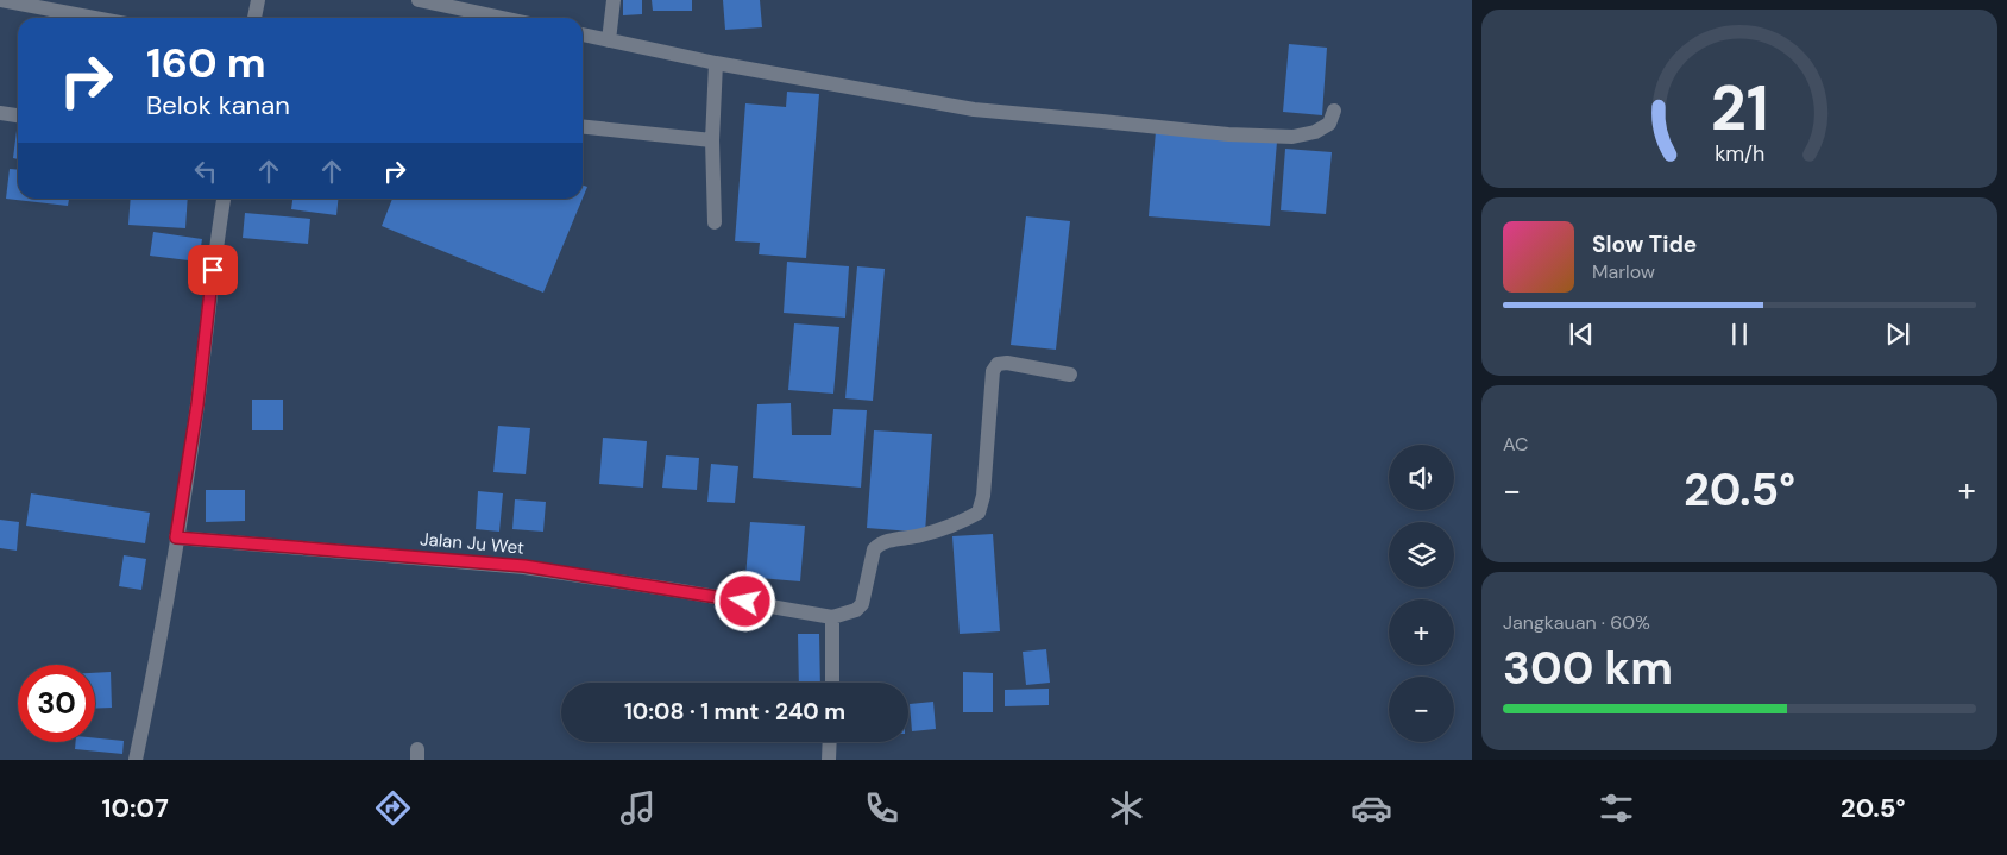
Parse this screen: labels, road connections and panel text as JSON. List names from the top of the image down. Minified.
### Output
{"streets":{"street":["Jalan Ju Wet"]},"page":{"turn":["160 m","Belok kanan"],"song":["Slow Tide","Marlow"],"tile":["AC",["Jangkauan · 60%","300 km"]],"map_buttons":["+","−"],"heat":["−","20.5°","+"],"limit":"30","trip":"10:08 · 1 mnt · 240 m","tabs":["10:07","20.5°"],"gauge":["21","km/h"]}}
